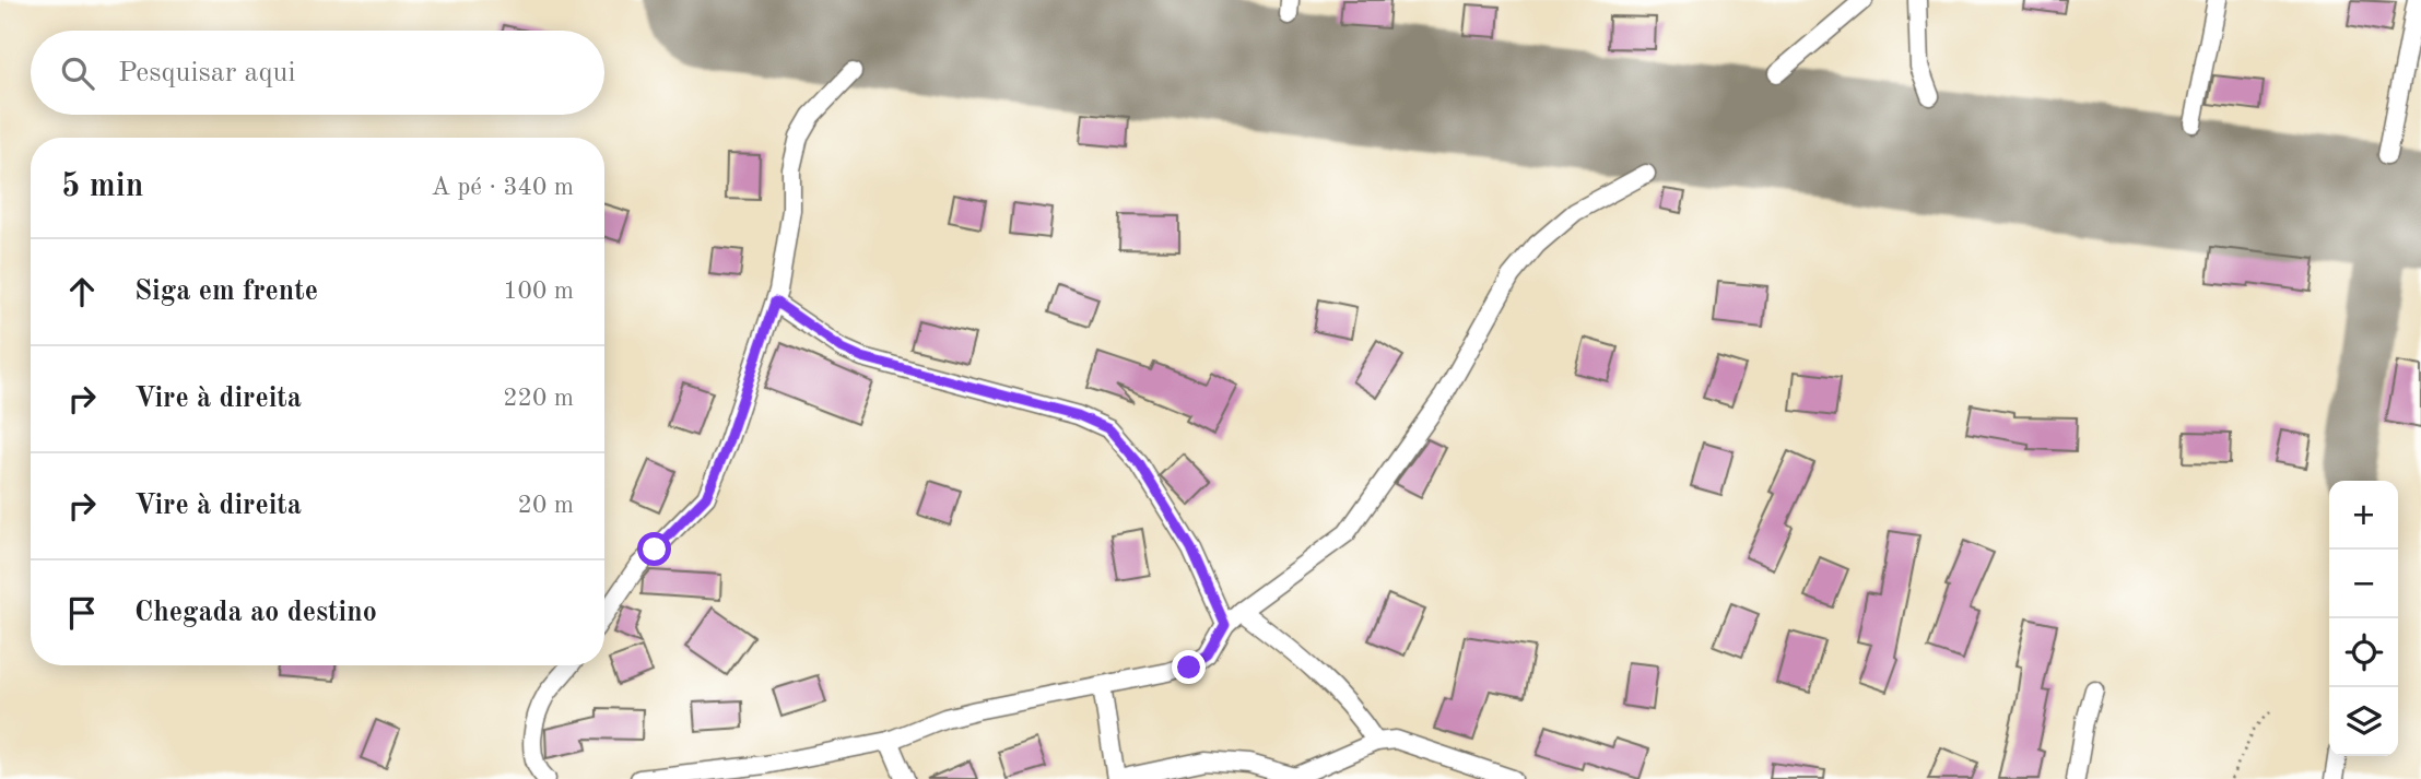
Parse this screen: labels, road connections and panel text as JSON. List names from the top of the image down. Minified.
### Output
{"page":{"search":"Pesquisar aqui","heading":["5 min","A pé · 340 m"],"list":[["Siga em frente","100 m"],["Vire à direita","220 m"],["Vire à direita","20 m"],"Chegada ao destino"],"map_buttons":["+","−"]}}
